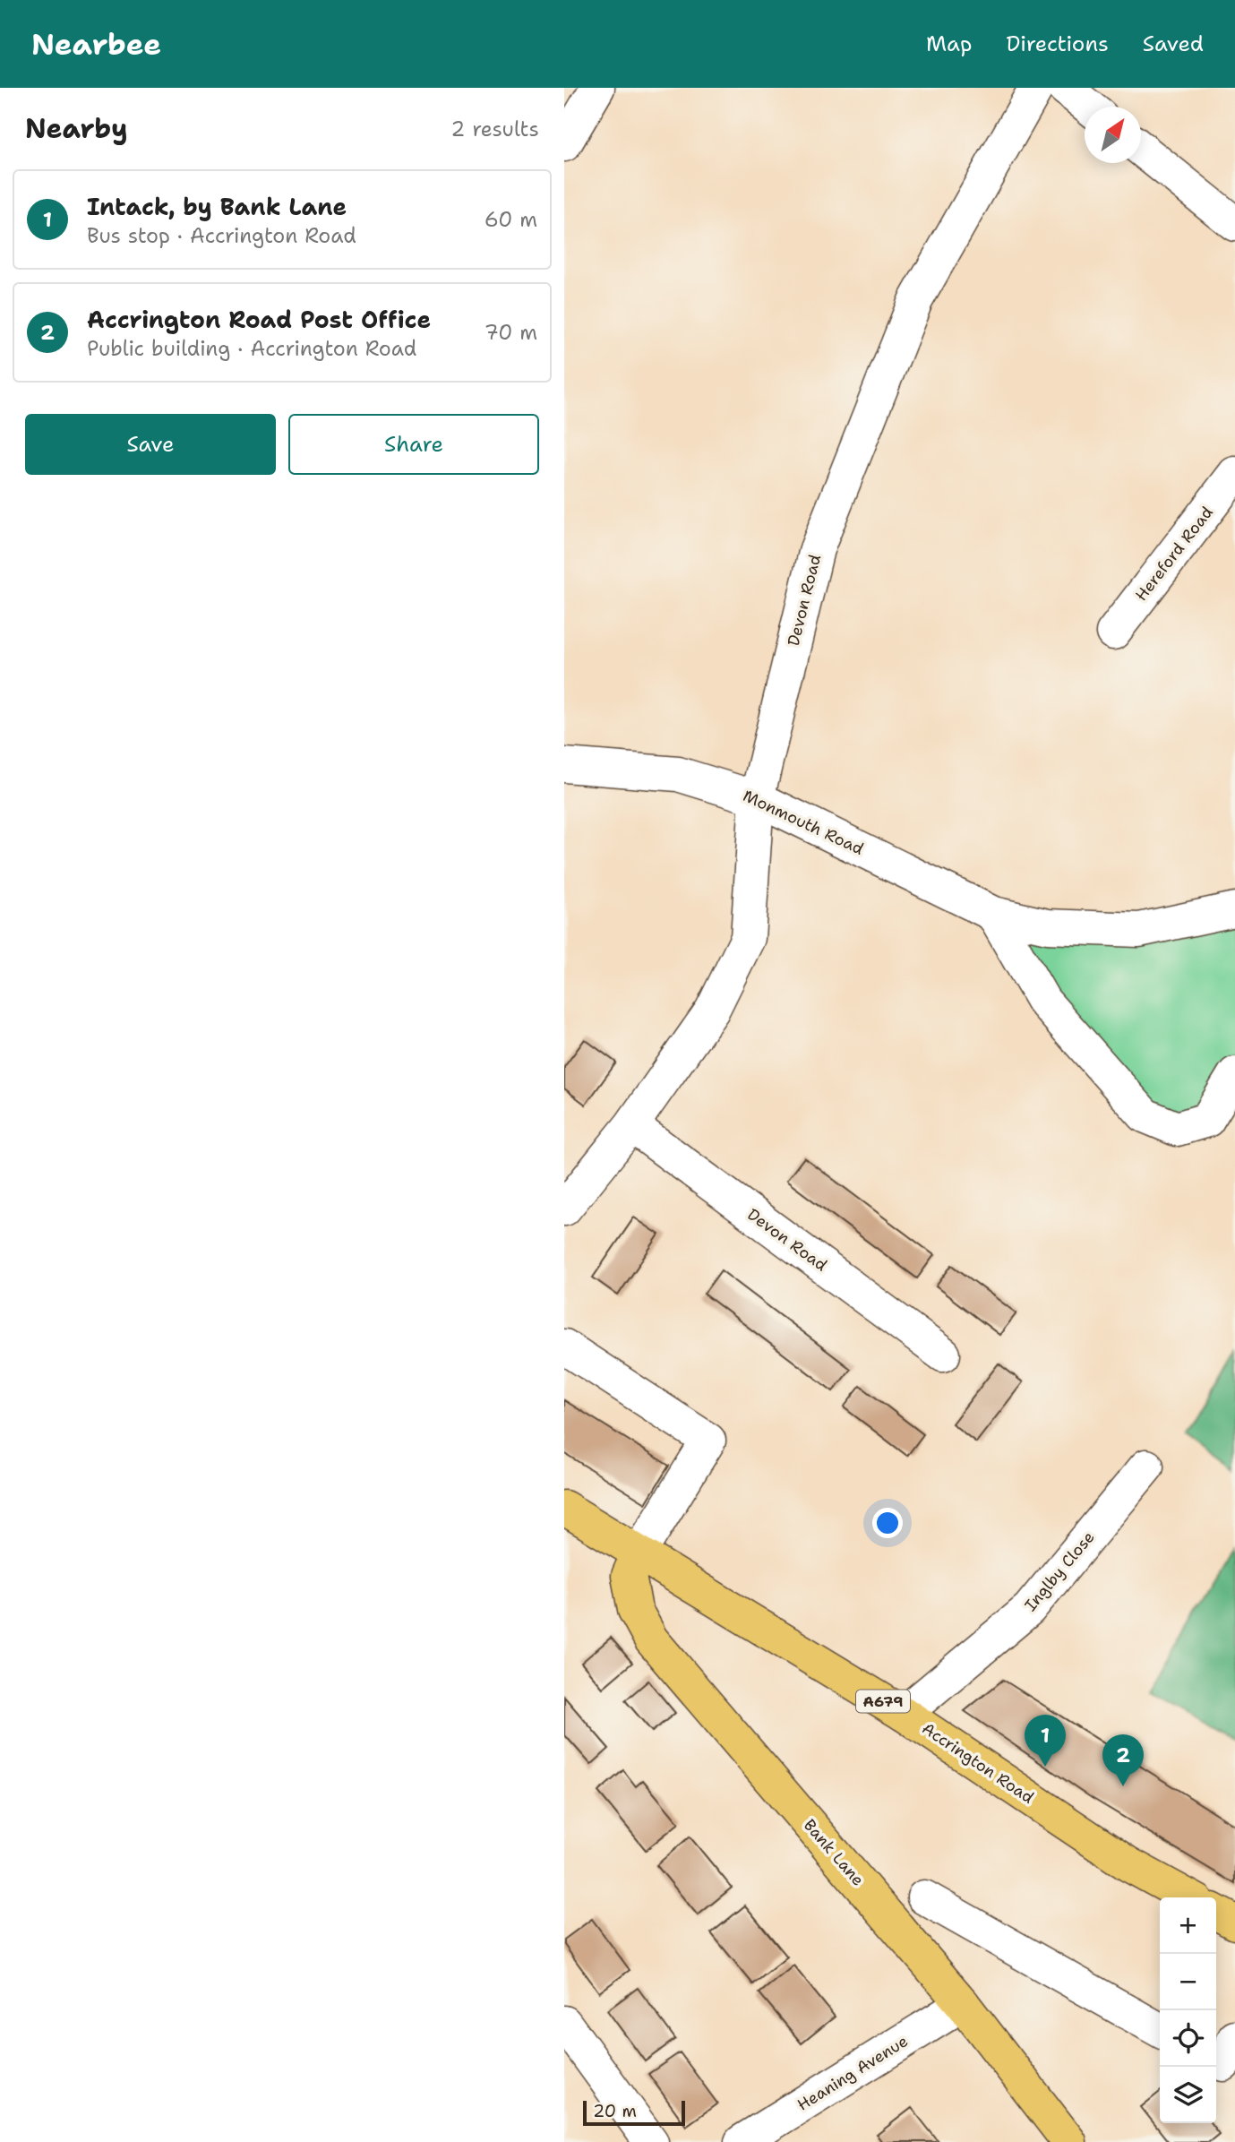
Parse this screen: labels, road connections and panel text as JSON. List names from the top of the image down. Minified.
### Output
{"streets":{"main road":["A679","Accrington Road","Bank Lane"],"street":["Hereford Road","Devon Road","Monmouth Road","Inglby Close","Heaning Avenue"]},"crossings":[["Devon Road","Monmouth Road"],["Inglby Close","Accrington Road"],["Accrington Road","Bank Lane"],["Bank Lane","Heaning Avenue"]],"scale_bar":"20 m","north":"top right","page":{"header":"Nearbee","nav":["Map","Directions","Saved"],"heading":["Nearby","2 results"],"list":[{"mark":"1","name":"Intack, by Bank Lane","note":"Bus stop · Accrington Road","value":"60 m"},{"mark":"2","name":"Accrington Road Post Office","note":"Public building · Accrington Road","value":"70 m"}],"buttons":["Save","Share"],"pins":["1","2"],"map_buttons":["+","−"],"scale":"20 m"}}
